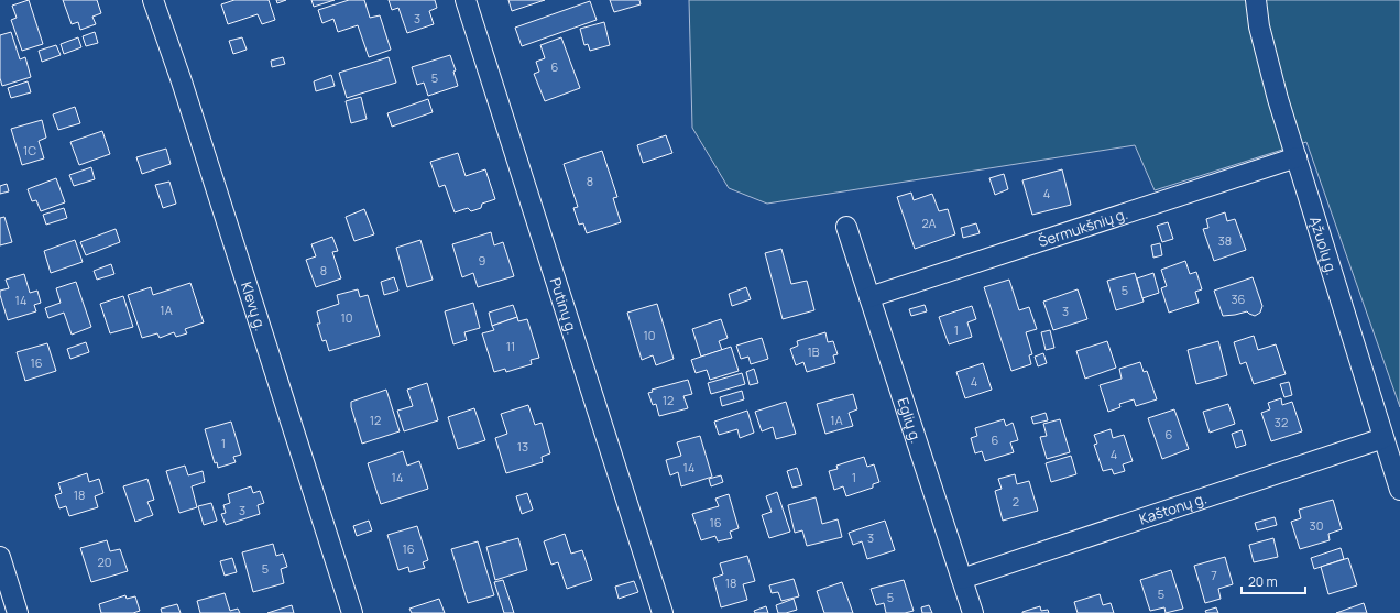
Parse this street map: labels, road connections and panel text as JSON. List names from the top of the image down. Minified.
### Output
{"streets":{"street":["Šermukšnių g.","Ąžuolų g.","Klevų g.","Putinų g.","Eglių g.","Kaštonų g."]},"crossings":[["Šermukšnių g.","Ąžuolų g."],["Šermukšnių g.","Eglių g."],["Ąžuolų g.","Kaštonų g."],["Eglių g.","Kaštonų g."]],"house_numbers":["3","6","5","1C","8","4","2A","38","9","8","5","36","14","1A","3","10","1","10","11","1B","16","4","12","12","1A","32","6","6","1","13","4","14","14","1","18","2","3","16","30","3","16","20","5","7","18","5","5"],"scale_bar":"20 m"}
